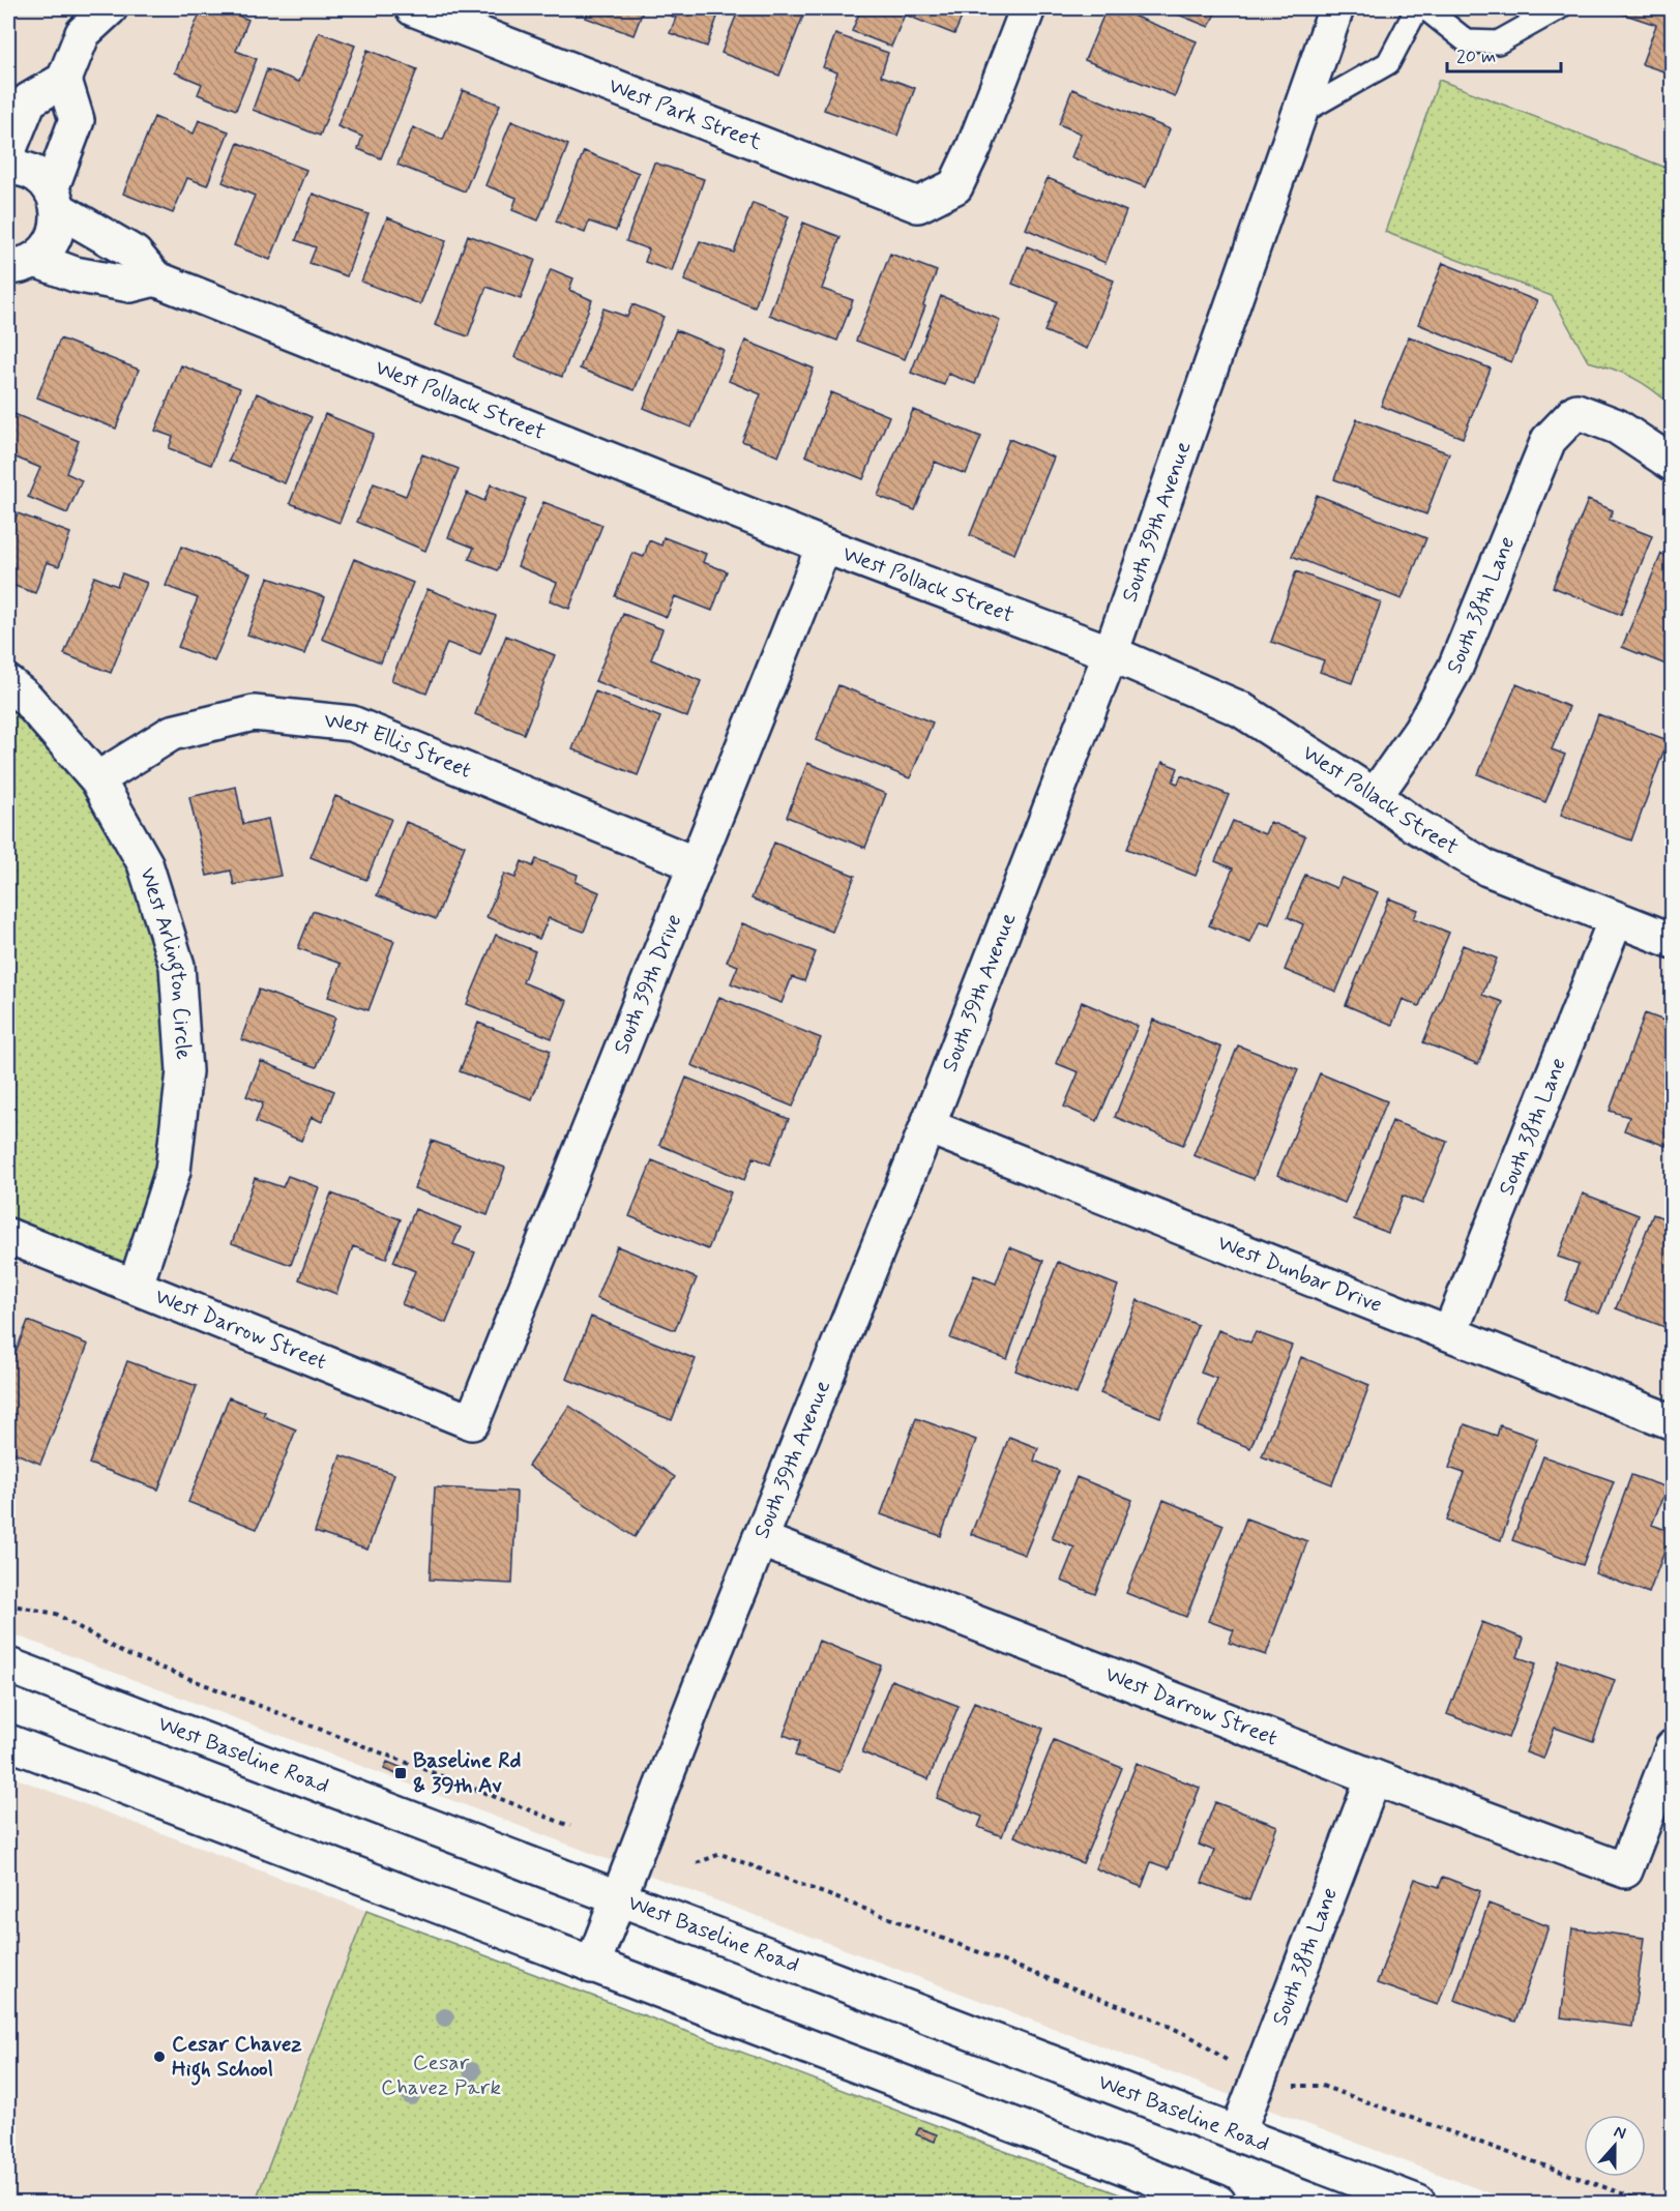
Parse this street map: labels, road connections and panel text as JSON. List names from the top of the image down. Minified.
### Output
{"streets":{"street":["West Park Street","West Pollack Street","South 39th Avenue","South 38th Lane","West Ellis Street","West Arlington Circle","South 39th Drive","West Dunbar Drive","West Darrow Street","West Baseline Road"]},"crossings":[["West Pollack Street","South 39th Avenue"],["West Pollack Street","South 38th Lane"],["West Pollack Street","South 39th Drive"],["South 39th Avenue","West Dunbar Drive"],["South 39th Avenue","West Darrow Street"],["South 39th Avenue","West Baseline Road"],["South 38th Lane","West Dunbar Drive"],["South 38th Lane","West Darrow Street"],["South 38th Lane","West Baseline Road"],["West Ellis Street","West Arlington Circle"],["West Ellis Street","South 39th Drive"],["West Arlington Circle","West Darrow Street"],["South 39th Drive","West Darrow Street"]],"parks":["Cesar Chavez Park"],"places":{"transit":["Baseline Rd & 39th Av"],"other":["Cesar Chavez High School"]},"scale_bar":"20 m","north":"top"}
